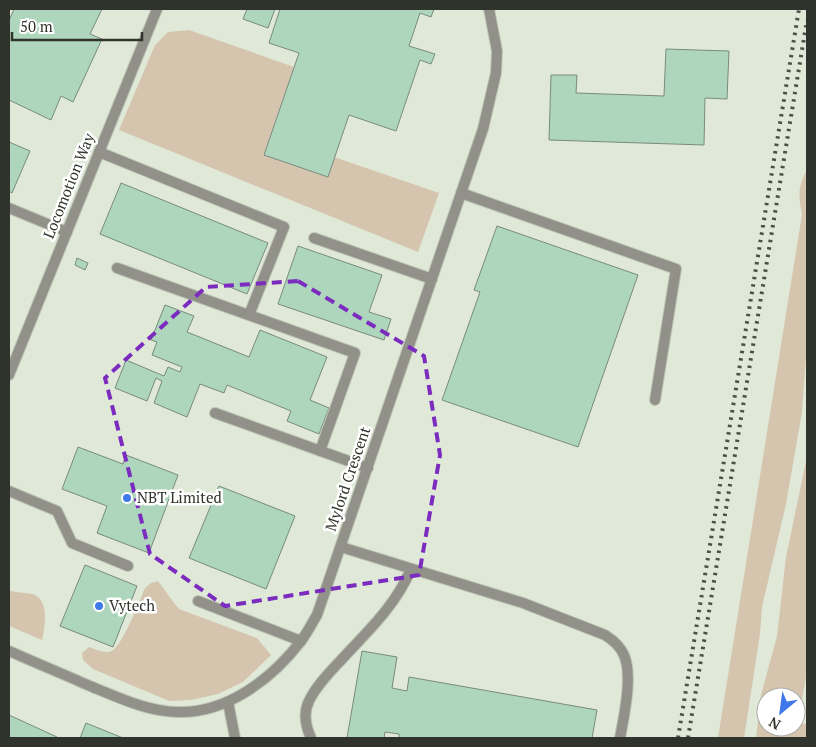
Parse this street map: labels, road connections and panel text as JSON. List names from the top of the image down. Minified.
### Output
{"streets":{"street":["Locomotion Way","Mylord Crescent"]},"places":["NBT Limited","Vytech"],"scale_bar":"50 m","north":"bottom left"}
